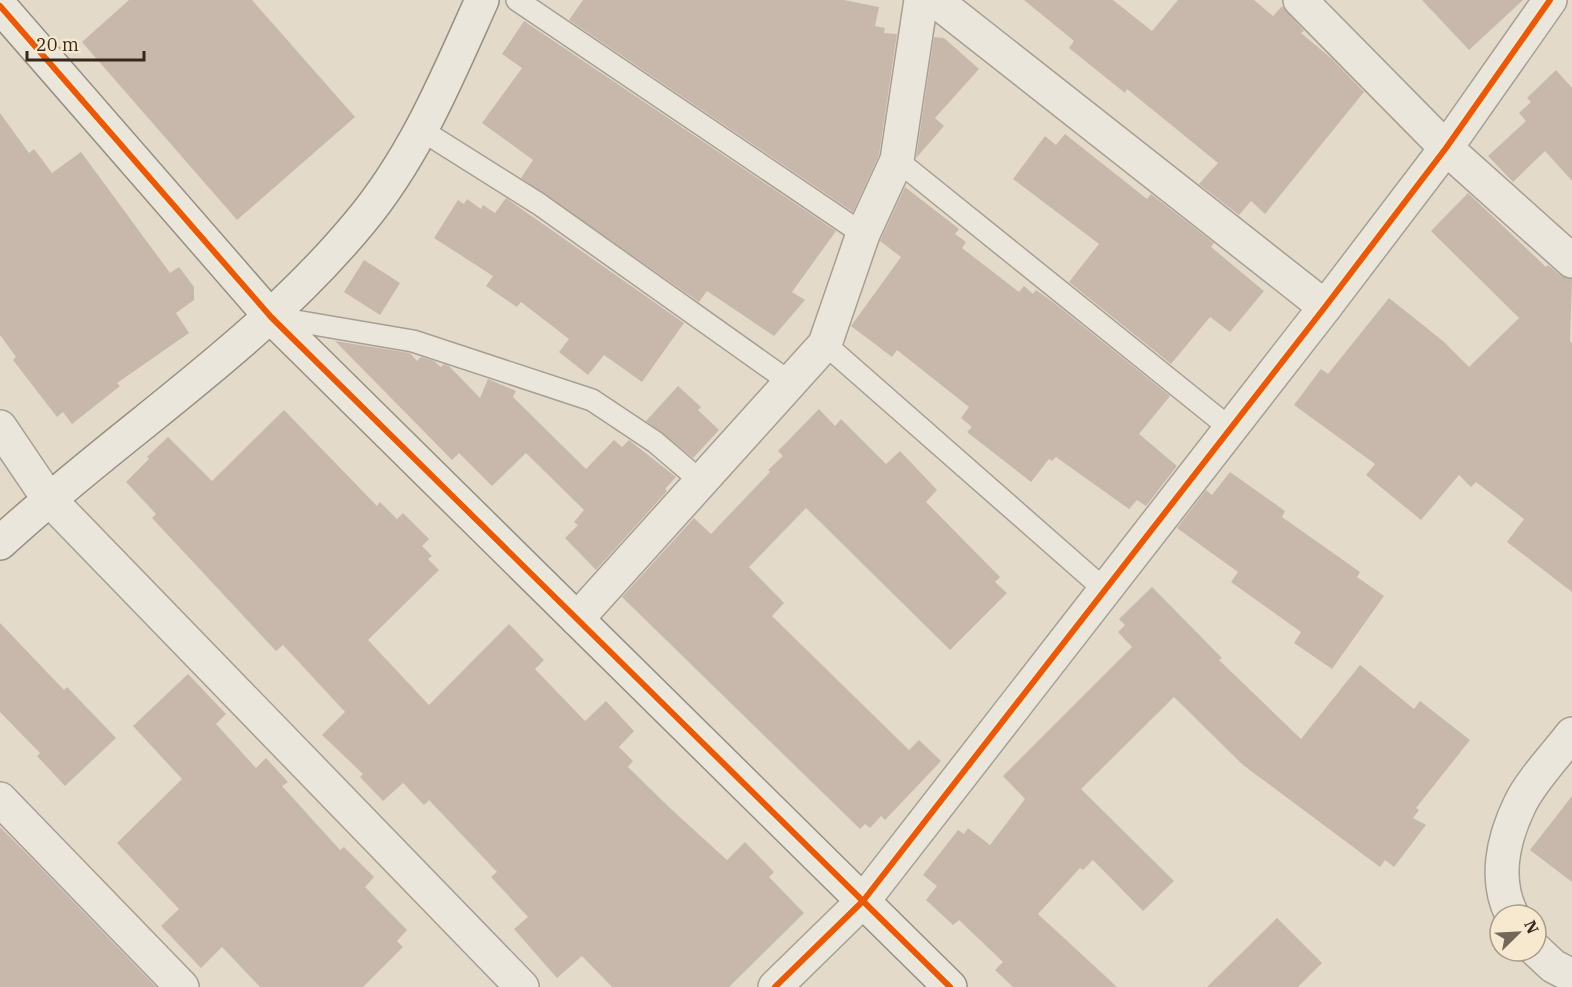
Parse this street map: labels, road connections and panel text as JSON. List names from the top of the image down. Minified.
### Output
{"scale_bar":"20 m","north":"top right"}
